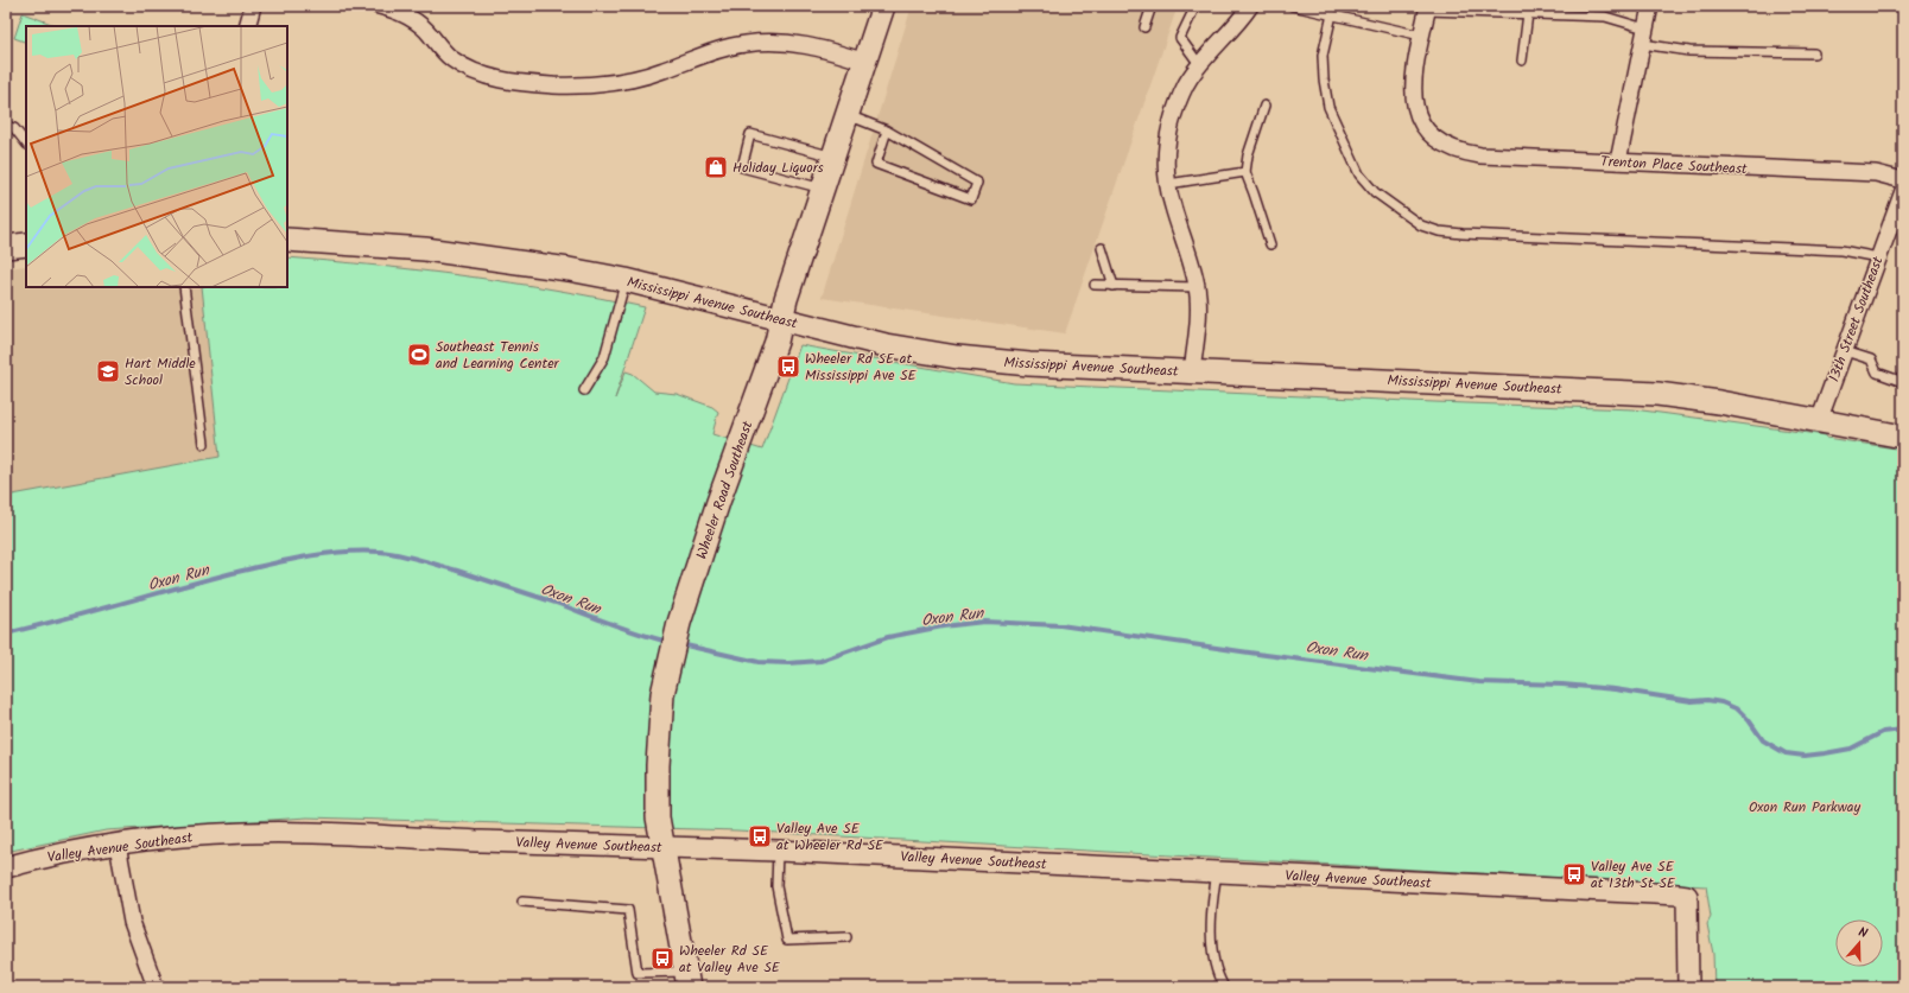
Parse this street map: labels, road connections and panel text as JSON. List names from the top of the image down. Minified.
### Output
{"streets":{"main road":["Mississippi Avenue Southeast","Wheeler Road Southeast"],"street":["Trenton Place Southeast","13th Street Southeast","Valley Avenue Southeast"]},"crossings":[["Mississippi Avenue Southeast","13th Street Southeast"],["Mississippi Avenue Southeast","Wheeler Road Southeast"],["Wheeler Road Southeast","Valley Avenue Southeast"]],"water":["Oxon Run"],"parks":["Oxon Run Parkway"],"places":{"shop":["Holiday Liquors"],"sports":["Southeast Tennis and Learning Center"],"bus stop":["Wheeler Rd SE at Mississippi Ave SE","Valley Ave SE at Wheeler Rd SE","Valley Ave SE at 13th St SE","Wheeler Rd SE at Valley Ave SE"],"school or university":["Hart Middle School"]},"north":"top"}
